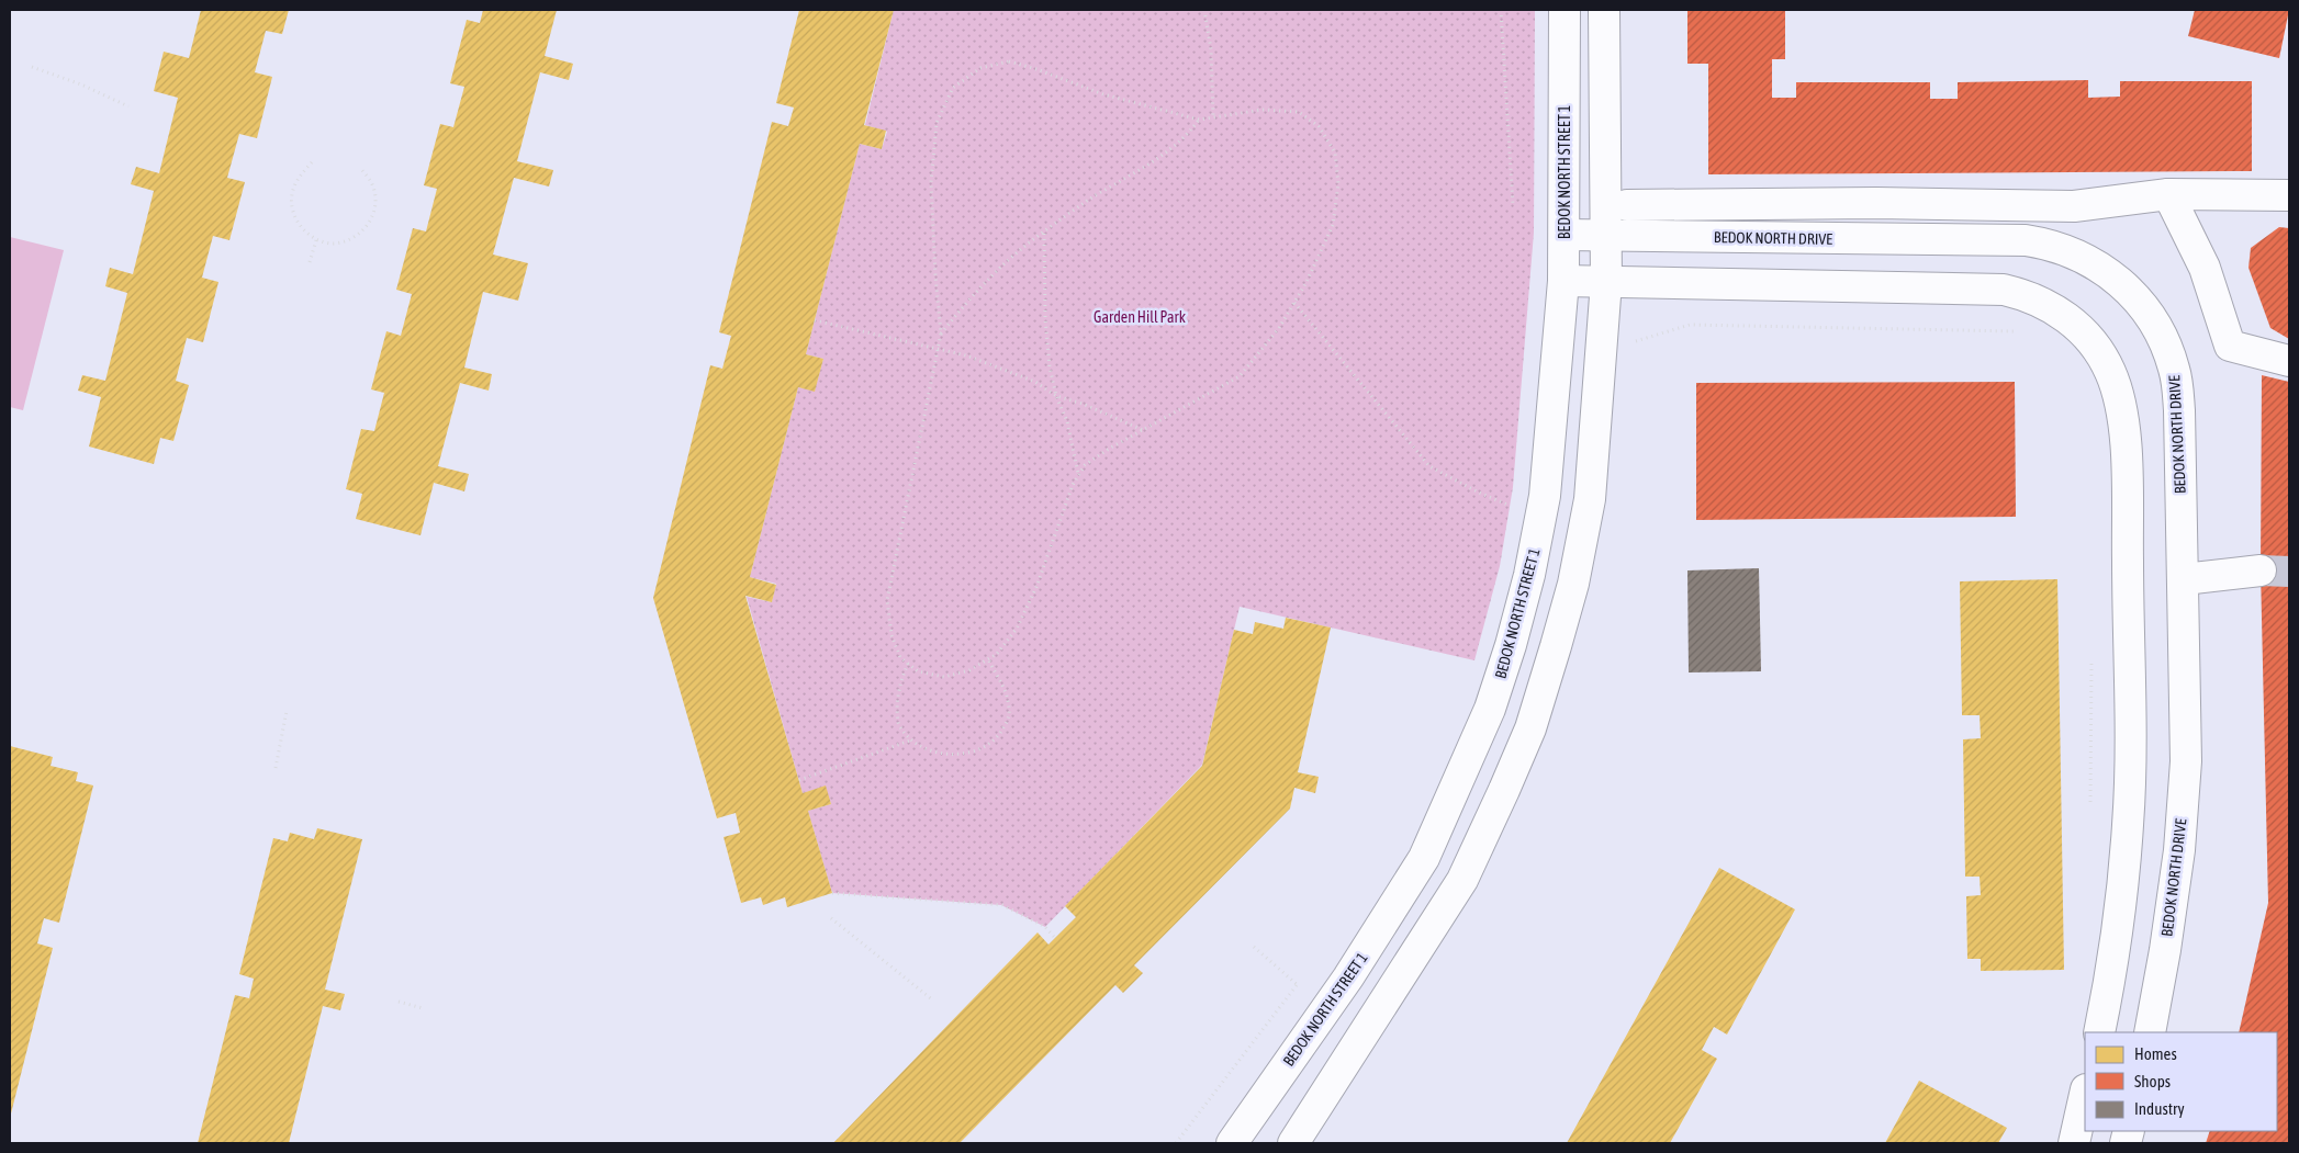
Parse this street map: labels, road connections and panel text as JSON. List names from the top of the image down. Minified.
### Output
{"streets":{"street":["BEDOK NORTH STREET 1","BEDOK NORTH DRIVE"]},"crossings":[["BEDOK NORTH STREET 1","BEDOK NORTH DRIVE"]],"parks":["Garden Hill Park"],"legend":["Homes","Shops","Industry"]}
